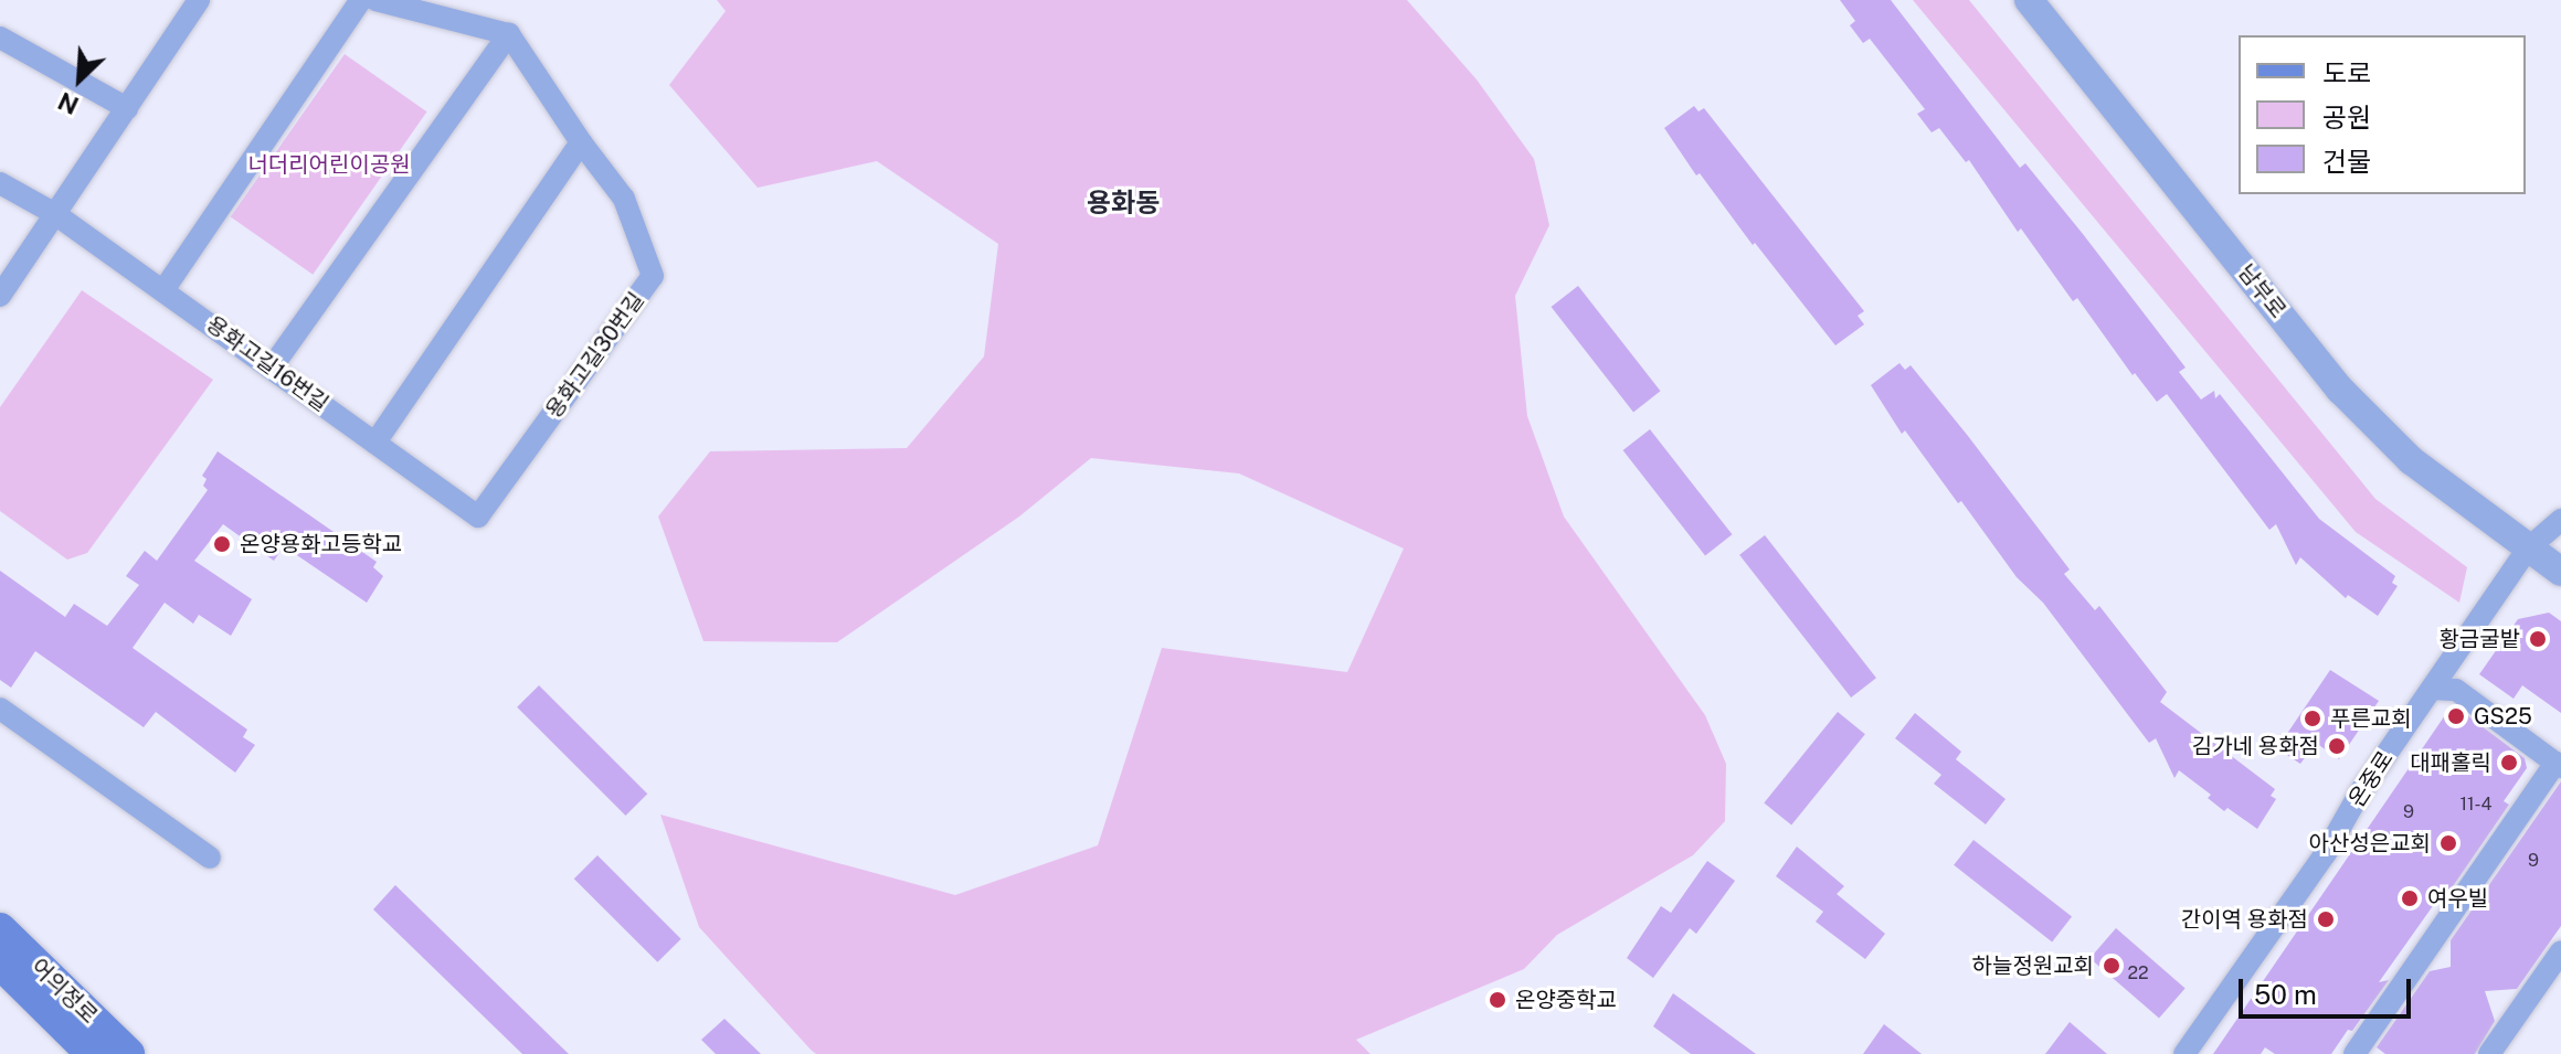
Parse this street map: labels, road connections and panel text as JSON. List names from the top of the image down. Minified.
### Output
{"streets":{"main road":["어의정로"],"street":["남부로","용화고길30번길","용화고길16번길","온중로"]},"crossings":[["남부로","온중로"],["용화고길30번길","용화고길16번길"]],"districts":["용화동"],"parks":["너더리어린이공원"],"places":["온양용화고등학교","황금굴밭","GS25","푸른교회","김가네 용화점","대패홀릭","아산성은교회","여우빌","간이역 용화점","하늘정원교회","온양중학교"],"house_numbers":["11-4","9","9","22"],"legend":["도로","공원","건물"],"scale_bar":"50 m","north":"bottom left"}
